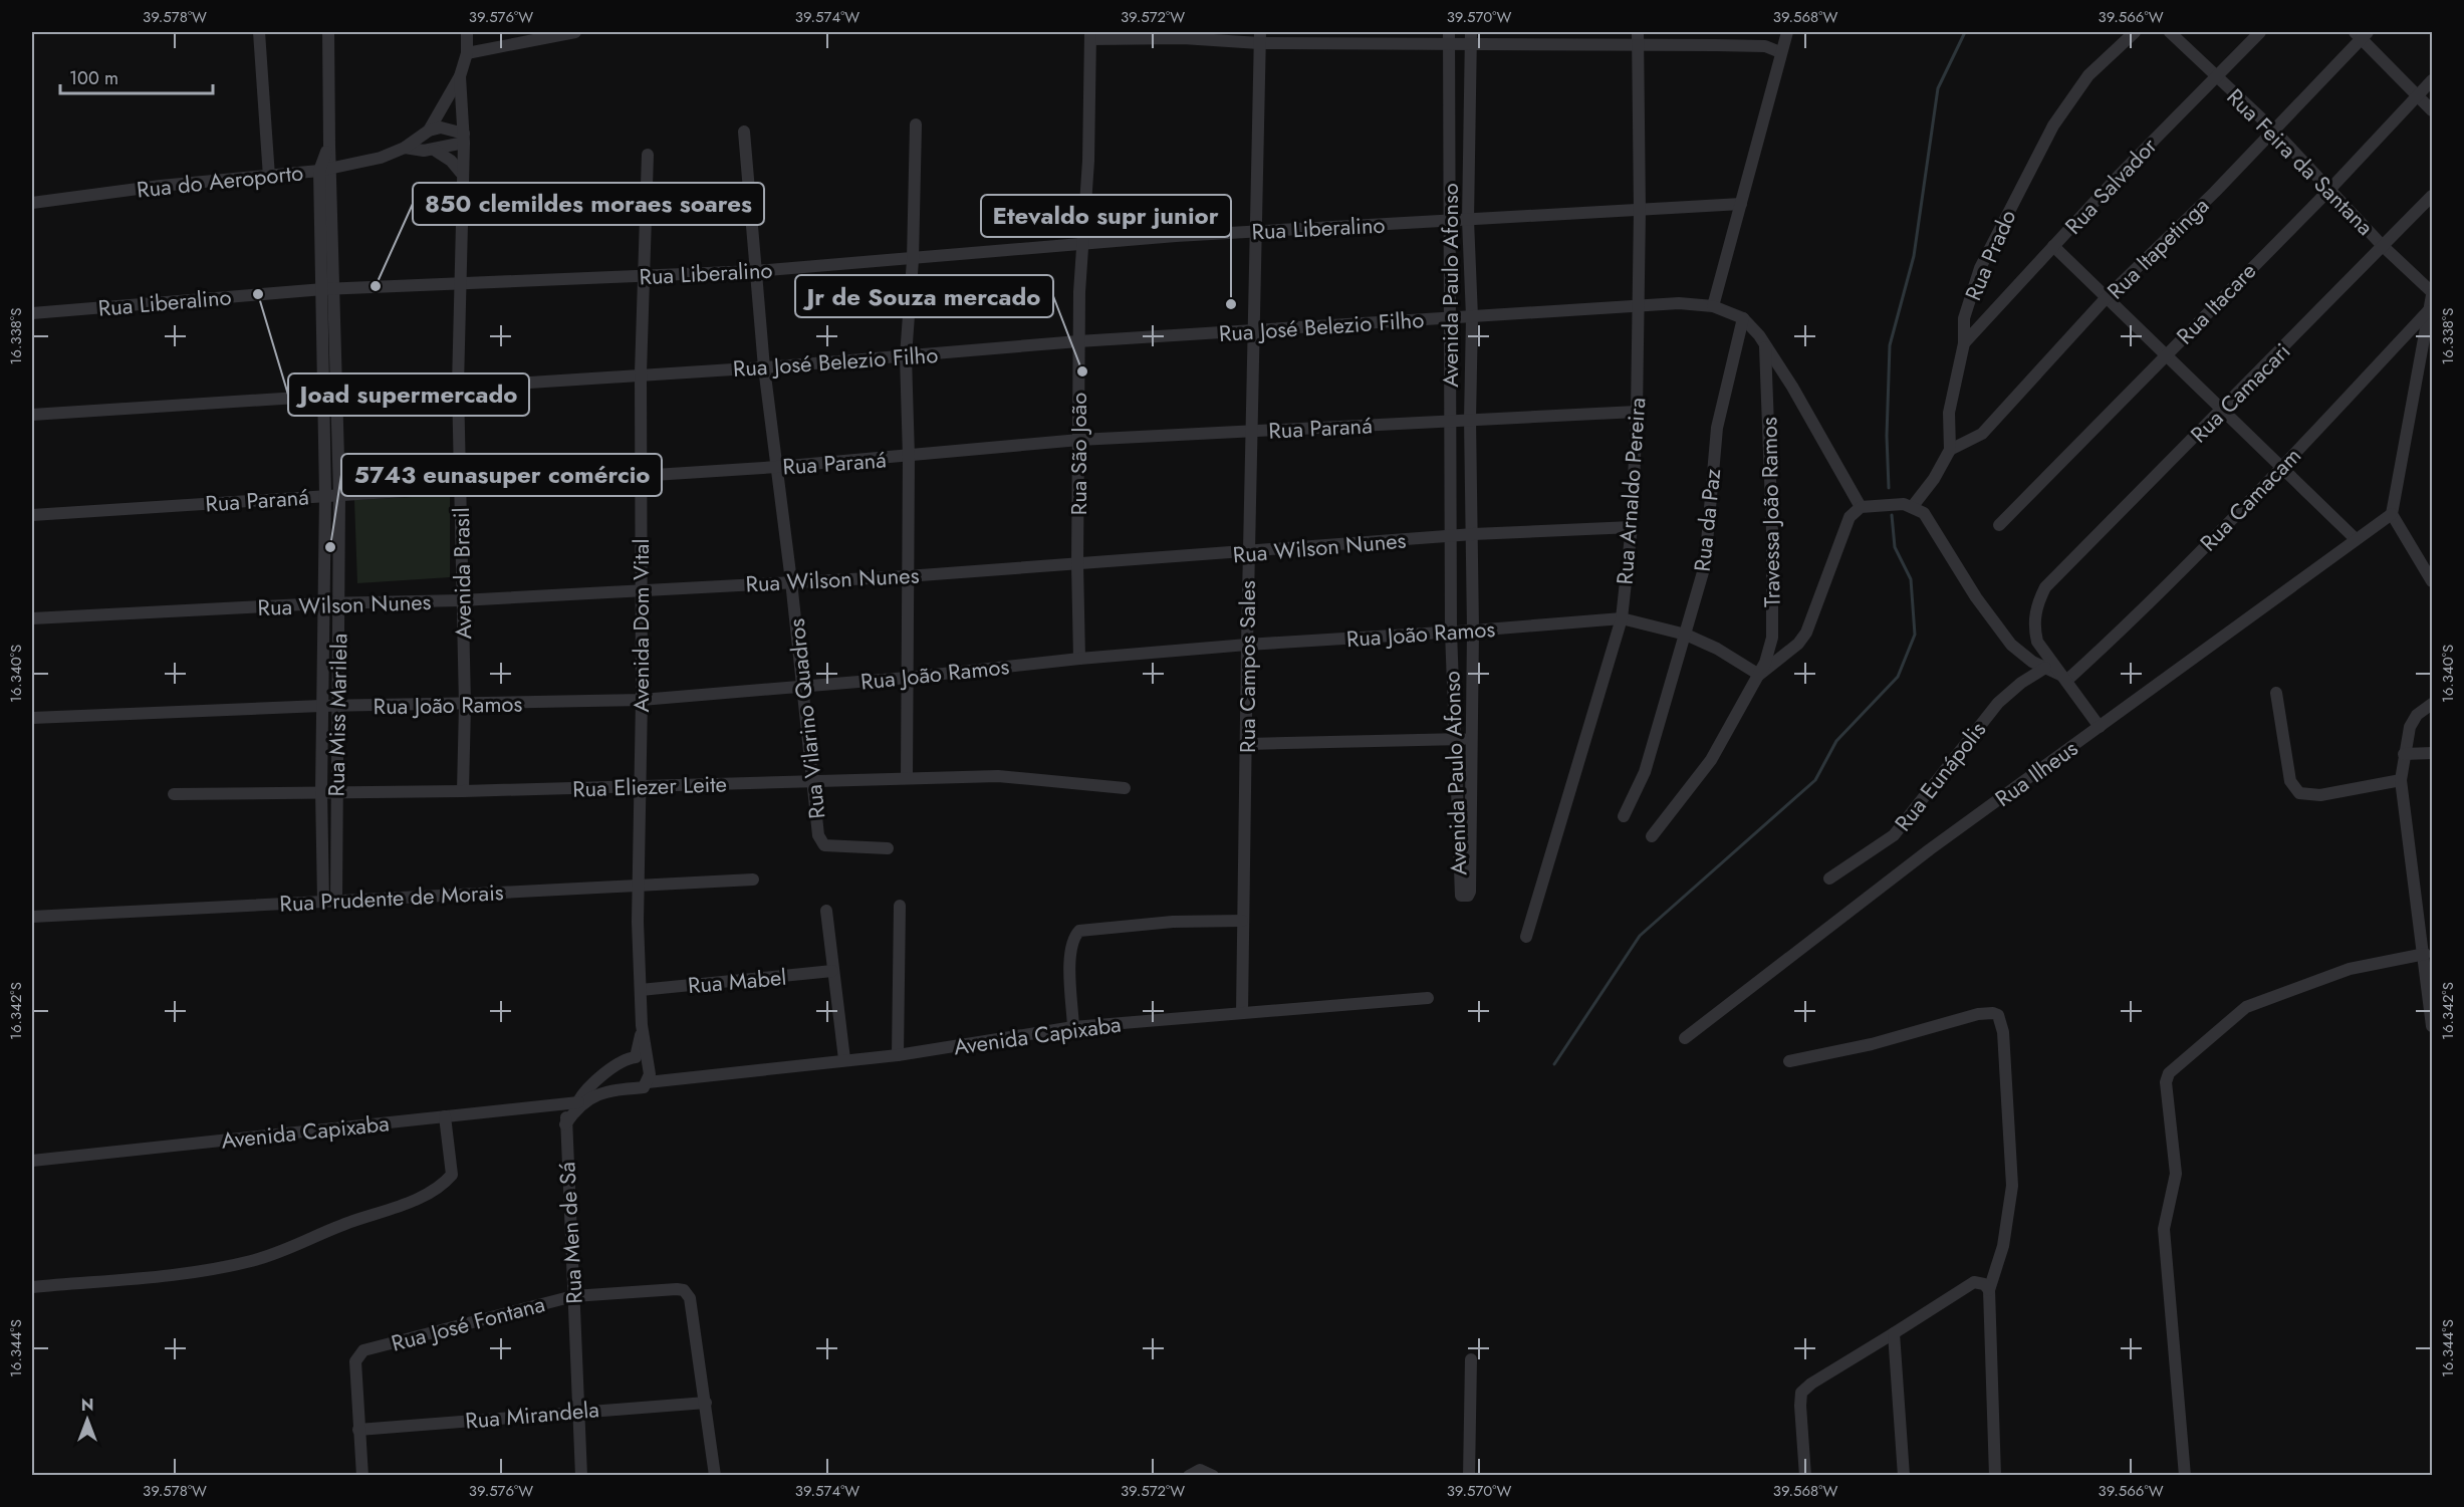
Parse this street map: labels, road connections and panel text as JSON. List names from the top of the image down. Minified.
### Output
{"streets":{"street":["Rua Feira da Santana","Rua do Aeroporto","Rua Salvador","Rua Liberalino","Rua Itapetinga","Rua Prado","Avenida Paulo Afonso","Rua Itacare","Rua José Belezio Filho","Rua Camacari","Rua Paraná","Rua São João","Rua Arnaldo Pereira","Rua Camacam","Travessa João Ramos","Rua da Paz","Rua Wilson Nunes","Avenida Brasil","Avenida Dom Vital","Rua João Ramos","Rua Campos Sales","Rua Miss Marilela","Rua Vilarino Quadros","Rua Ilheus","Rua Eunápolis","Rua Eliezer Leite","Rua Prudente de Morais","Rua Mabel","Avenida Capixaba","Rua Men de Sá","Rua José Fontana","Rua Mirandela"]},"crossings":[["Rua Feira da Santana","Rua Salvador"],["Rua Feira da Santana","Rua Itapetinga"],["Rua Feira da Santana","Rua Itacare"],["Rua Feira da Santana","Rua Camacari"],["Rua do Aeroporto","Rua Miss Marilela"],["Rua Salvador","Rua Prado"],["Rua Liberalino","Avenida Paulo Afonso"],["Rua Liberalino","Rua São João"],["Rua Liberalino","Rua Arnaldo Pereira"],["Rua Liberalino","Avenida Brasil"],["Rua Liberalino","Avenida Dom Vital"],["Rua Liberalino","Rua Campos Sales"],["Rua Liberalino","Rua Miss Marilela"],["Rua Liberalino","Rua Vilarino Quadros"],["Rua Itapetinga","Rua Prado"],["Rua Itapetinga","Rua Itacare"],["Avenida Paulo Afonso","Rua José Belezio Filho"],["Avenida Paulo Afonso","Rua Paraná"],["Avenida Paulo Afonso","Rua Wilson Nunes"],["Avenida Paulo Afonso","Rua João Ramos"],["Rua José Belezio Filho","Rua São João"],["Rua José Belezio Filho","Rua Arnaldo Pereira"],["Rua José Belezio Filho","Avenida Brasil"],["Rua José Belezio Filho","Avenida Dom Vital"],["Rua José Belezio Filho","Rua Campos Sales"],["Rua José Belezio Filho","Rua Miss Marilela"],["Rua José Belezio Filho","Rua Vilarino Quadros"],["Rua Camacari","Rua Camacam"],["Rua Paraná","Rua São João"],["Rua Paraná","Rua Arnaldo Pereira"],["Rua Paraná","Avenida Brasil"],["Rua Paraná","Avenida Dom Vital"],["Rua Paraná","Rua Campos Sales"],["Rua Paraná","Rua Miss Marilela"],["Rua Paraná","Rua Vilarino Quadros"],["Rua São João","Rua Wilson Nunes"],["Rua São João","Rua João Ramos"],["Rua Arnaldo Pereira","Rua Wilson Nunes"],["Rua Arnaldo Pereira","Rua João Ramos"],["Travessa João Ramos","Rua João Ramos"],["Rua da Paz","Rua João Ramos"],["Rua Wilson Nunes","Avenida Brasil"],["Rua Wilson Nunes","Avenida Dom Vital"],["Rua Wilson Nunes","Rua Campos Sales"],["Rua Wilson Nunes","Rua Miss Marilela"],["Rua Wilson Nunes","Rua Vilarino Quadros"],["Avenida Brasil","Rua João Ramos"],["Avenida Brasil","Rua Eliezer Leite"],["Avenida Dom Vital","Rua João Ramos"],["Avenida Dom Vital","Rua Eliezer Leite"],["Avenida Dom Vital","Rua Prudente de Morais"],["Avenida Dom Vital","Rua Mabel"],["Avenida Dom Vital","Avenida Capixaba"],["Rua João Ramos","Rua Campos Sales"],["Rua João Ramos","Rua Miss Marilela"],["Rua João Ramos","Rua Vilarino Quadros"],["Rua Campos Sales","Avenida Capixaba"],["Rua Miss Marilela","Rua Eliezer Leite"],["Rua Miss Marilela","Rua Prudente de Morais"],["Rua Vilarino Quadros","Rua Eliezer Leite"],["Avenida Capixaba","Rua Men de Sá"],["Rua Men de Sá","Rua José Fontana"],["Rua Men de Sá","Rua Mirandela"],["Rua José Fontana","Rua Mirandela"]],"places":["850 clemildes moraes soares","Joad supermercado","Etevaldo supr junior","Jr de Souza mercado","5743 eunasuper comércio"],"scale_bar":"100 m","north":"top","coordinates":["39.578°W","39.576°W","39.574°W","39.572°W","39.570°W","39.568°W","39.566°W","16.338°S","16.340°S","16.342°S","16.344°S"]}
